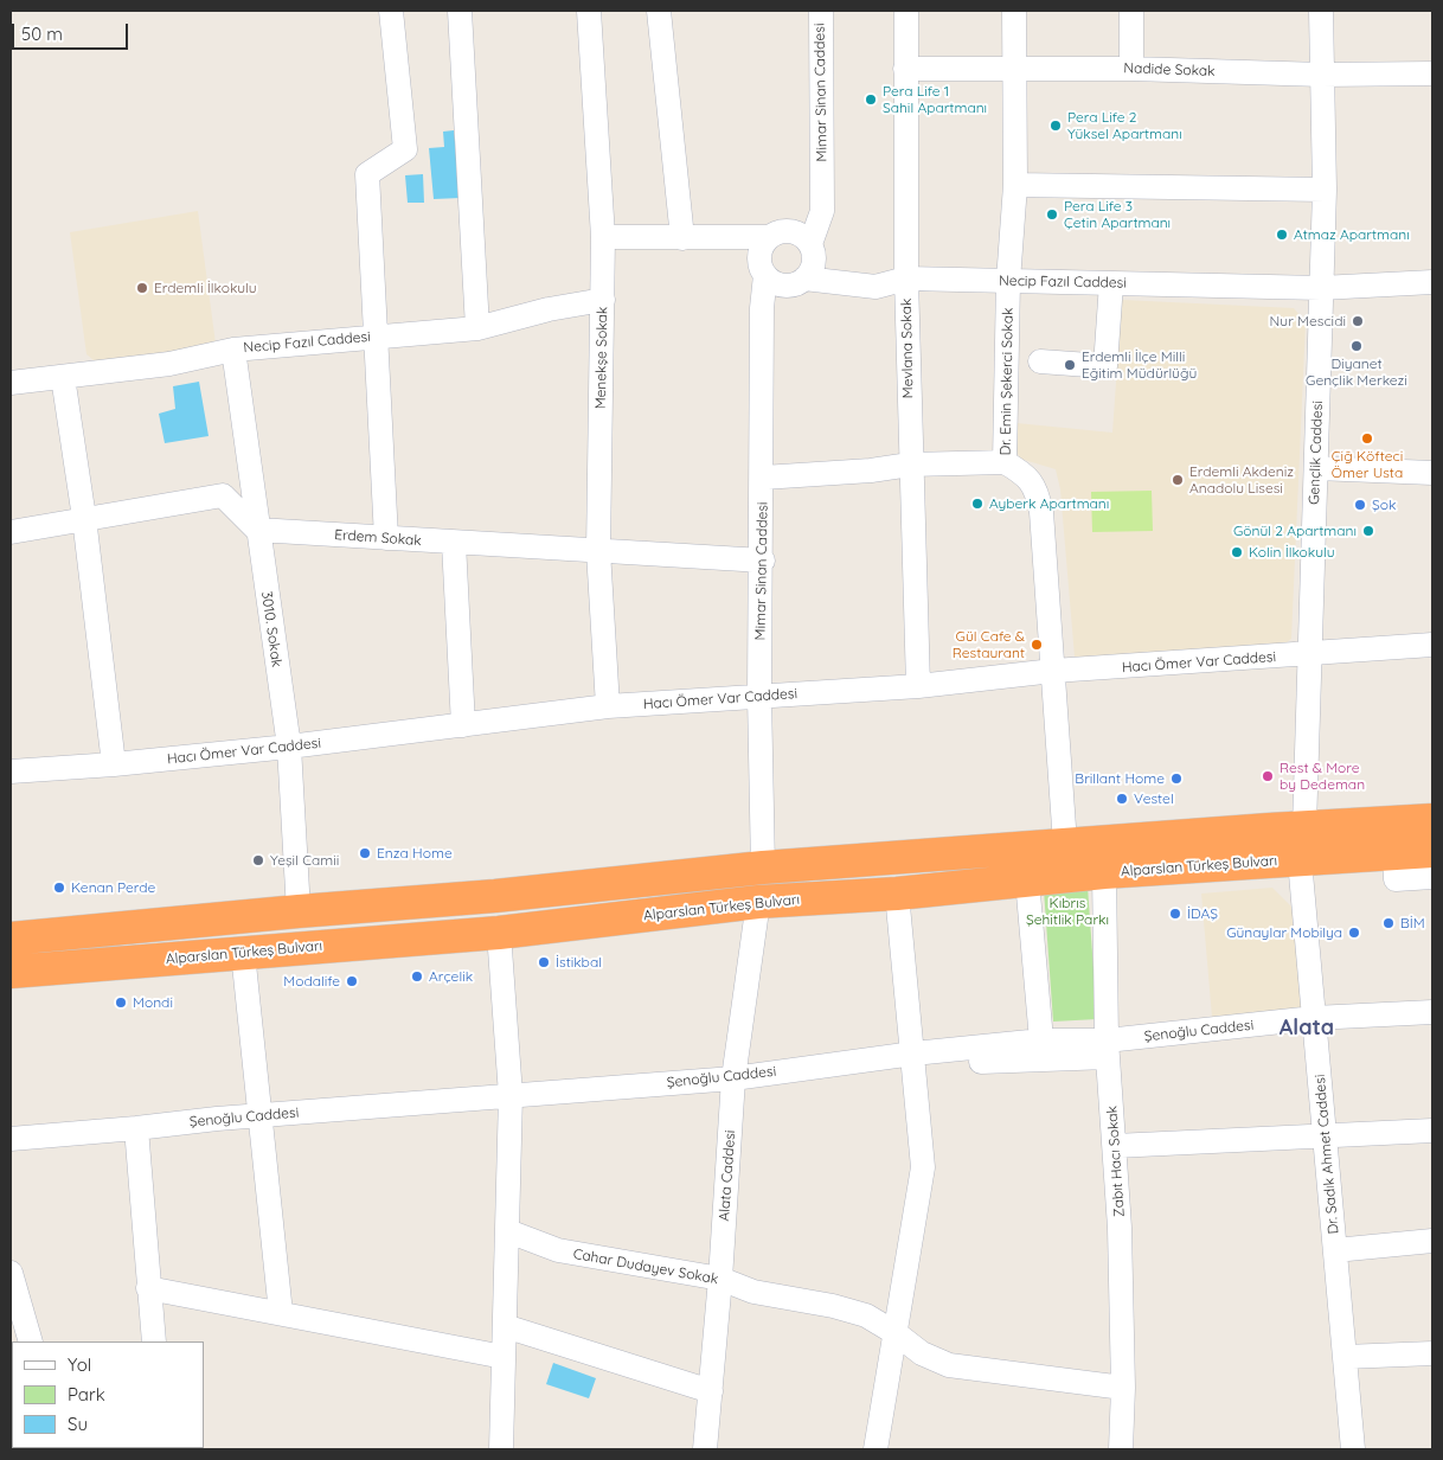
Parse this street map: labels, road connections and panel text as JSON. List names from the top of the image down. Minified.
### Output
{"streets":{"highway":["Alparslan Türkeş Bulvarı"],"street":["Nadide Sokak","Mimar Sinan Caddesi","Necip Fazıl Caddesi","Mevlana Sokak","Menekşe Sokak","Dr. Emin Şekerci Sokak","Gençlik Caddesi","Erdem Sokak","3010. Sokak","Hacı Ömer Var Caddesi","Şenoğlu Caddesi","Dr. Sadık Ahmet Caddesi","Zabıt Hacı Sokak","Alata Caddesi","Cahar Dudayev Sokak"]},"crossings":[["Nadide Sokak","Mevlana Sokak"],["Nadide Sokak","Dr. Emin Şekerci Sokak"],["Nadide Sokak","Gençlik Caddesi"],["Mimar Sinan Caddesi","Necip Fazıl Caddesi"],["Mimar Sinan Caddesi","Erdem Sokak"],["Mimar Sinan Caddesi","Hacı Ömer Var Caddesi"],["Necip Fazıl Caddesi","Mevlana Sokak"],["Necip Fazıl Caddesi","Menekşe Sokak"],["Necip Fazıl Caddesi","Dr. Emin Şekerci Sokak"],["Necip Fazıl Caddesi","Gençlik Caddesi"],["Necip Fazıl Caddesi","3010. Sokak"],["Mevlana Sokak","Hacı Ömer Var Caddesi"],["Menekşe Sokak","Erdem Sokak"],["Menekşe Sokak","Hacı Ömer Var Caddesi"],["Dr. Emin Şekerci Sokak","Hacı Ömer Var Caddesi"],["Gençlik Caddesi","Hacı Ömer Var Caddesi"],["Gençlik Caddesi","Alparslan Türkeş Bulvarı"],["Gençlik Caddesi","Dr. Sadık Ahmet Caddesi"],["Erdem Sokak","3010. Sokak"],["3010. Sokak","Hacı Ömer Var Caddesi"],["Alparslan Türkeş Bulvarı","Dr. Sadık Ahmet Caddesi"],["Alparslan Türkeş Bulvarı","Zabıt Hacı Sokak"],["Alparslan Türkeş Bulvarı","Alata Caddesi"],["Şenoğlu Caddesi","Dr. Sadık Ahmet Caddesi"],["Şenoğlu Caddesi","Zabıt Hacı Sokak"],["Şenoğlu Caddesi","Alata Caddesi"],["Zabıt Hacı Sokak","Cahar Dudayev Sokak"],["Alata Caddesi","Cahar Dudayev Sokak"]],"districts":["Alata"],"parks":["Kıbrıs Şehitlik Parkı"],"places":["Pera Life 1 Sahil Apartmanı","Pera Life 2 Yüksel Apartmanı","Pera Life 3 Çetin Apartmanı","Atmaz Apartmanı","Erdemli İlkokulu","Nur Mescidi","Diyanet Gençlik Merkezi","Erdemli İlçe Milli Eğitim Müdürlüğü","Çiğ Köfteci Ömer Usta","Erdemli Akdeniz Anadolu Lisesi","Ayberk Apartmanı","Şok","Gönül 2 Apartmanı","Kolin İlkokulu","Gül Cafe & Restaurant","Rest & More by Dedeman","Brillant Home","Vestel","Enza Home","Yeşil Camii","Kenan Perde","İDAŞ","BİM","Günaylar Mobilya","İstikbal","Arçelik","Modalife","Mondi"],"legend":["Yol","Park","Su"],"scale_bar":"50 m"}
